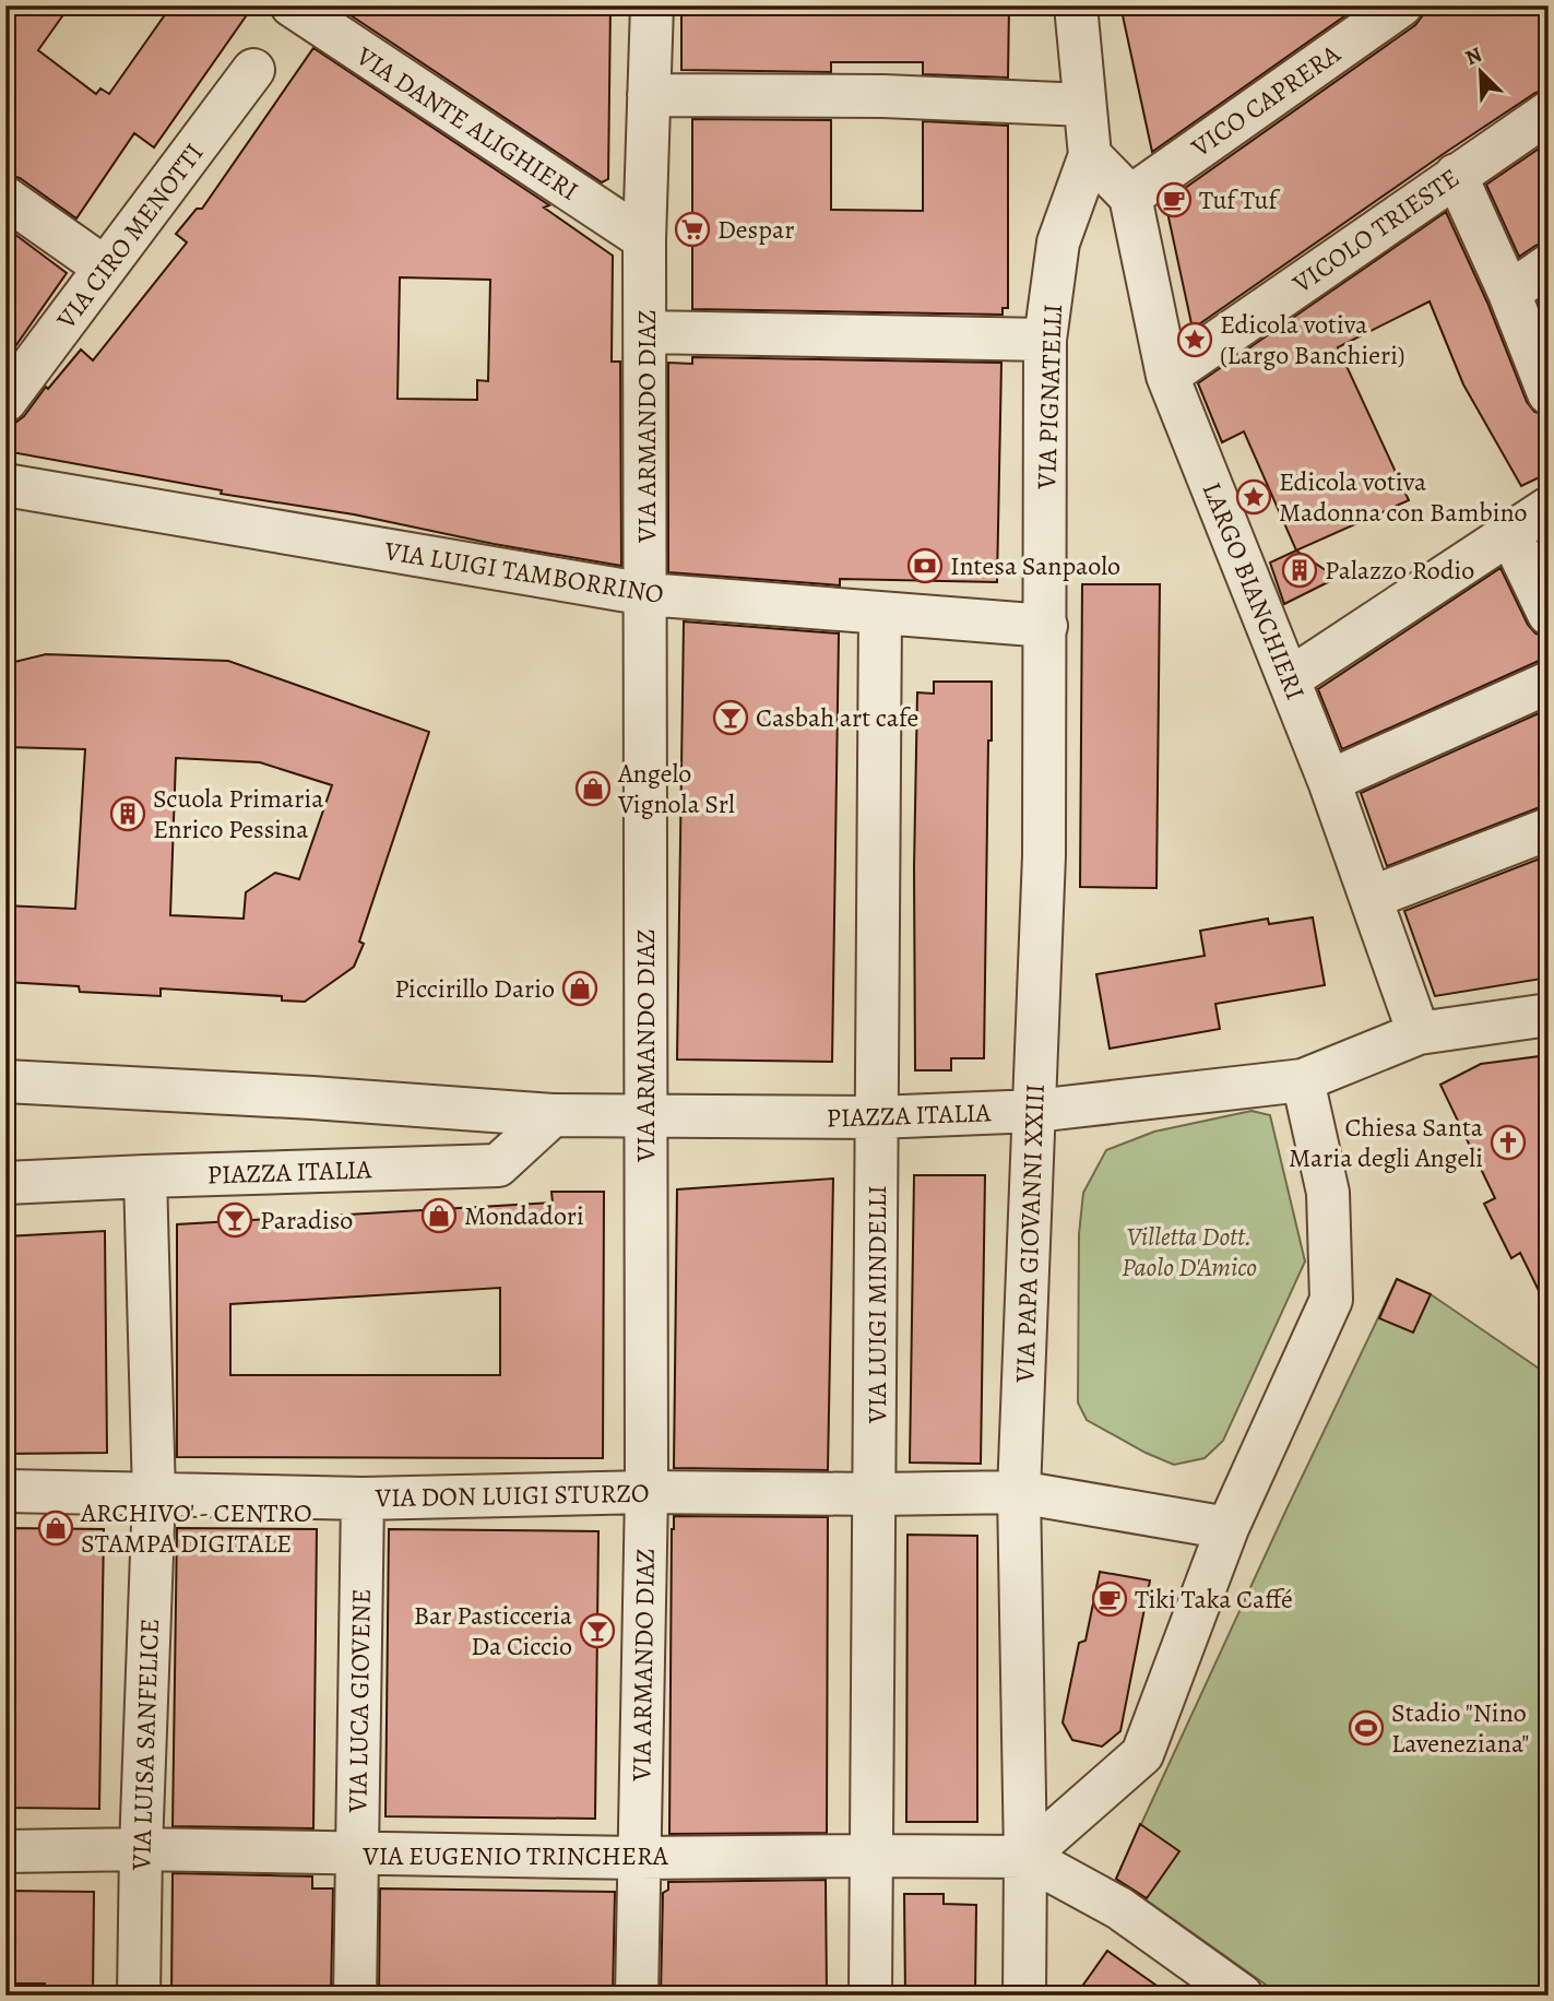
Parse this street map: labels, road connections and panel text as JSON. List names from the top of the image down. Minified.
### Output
{"streets":{"street":["VICO CAPRERA","VIA DANTE ALIGHIERI","VICOLO TRIESTE","VIA CIRO MENOTTI","VIA PIGNATELLI","VIA ARMANDO DIAZ","VIA LUIGI TAMBORRINO","LARGO BIANCHIERI","PIAZZA ITALIA","VIA PAPA GIOVANNI XXIII","VIA LUIGI MINDELLI","VIA DON LUIGI STURZO","VIA LUCA GIOVENE","VIA LUISA SANFELICE","VIA EUGENIO TRINCHERA"]},"crossings":[["VICO CAPRERA","LARGO BIANCHIERI"],["VIA DANTE ALIGHIERI","VIA ARMANDO DIAZ"],["VICOLO TRIESTE","LARGO BIANCHIERI"],["VIA PIGNATELLI","VIA LUIGI TAMBORRINO"],["VIA PIGNATELLI","VIA PAPA GIOVANNI XXIII"],["VIA ARMANDO DIAZ","VIA LUIGI TAMBORRINO"],["VIA ARMANDO DIAZ","PIAZZA ITALIA"],["VIA ARMANDO DIAZ","VIA DON LUIGI STURZO"],["VIA ARMANDO DIAZ","VIA EUGENIO TRINCHERA"],["VIA LUIGI TAMBORRINO","VIA PAPA GIOVANNI XXIII"],["VIA LUIGI TAMBORRINO","VIA LUIGI MINDELLI"],["LARGO BIANCHIERI","PIAZZA ITALIA"],["PIAZZA ITALIA","VIA PAPA GIOVANNI XXIII"],["PIAZZA ITALIA","VIA LUIGI MINDELLI"],["PIAZZA ITALIA","VIA LUISA SANFELICE"],["VIA PAPA GIOVANNI XXIII","VIA DON LUIGI STURZO"],["VIA PAPA GIOVANNI XXIII","VIA EUGENIO TRINCHERA"],["VIA LUIGI MINDELLI","VIA DON LUIGI STURZO"],["VIA LUIGI MINDELLI","VIA EUGENIO TRINCHERA"],["VIA DON LUIGI STURZO","VIA LUCA GIOVENE"],["VIA DON LUIGI STURZO","VIA LUISA SANFELICE"],["VIA LUCA GIOVENE","VIA EUGENIO TRINCHERA"],["VIA LUISA SANFELICE","VIA EUGENIO TRINCHERA"]],"parks":["Villetta Dott. Paolo D'Amico"],"places":{"cafe":["Tuf Tuf","Tiki Taka Caffé"],"supermarket":["Despar"],"place":["Edicola votiva (Largo Banchieri)","Edicola votiva Madonna con Bambino"],"bank":["Intesa Sanpaolo"],"building":["Palazzo Rodio","Scuola Primaria Enrico Pessina"],"bar":["Casbah art cafe","Paradiso","Bar Pasticceria Da Ciccio"],"shop":["Angelo Vignola Srl","Piccirillo Dario","Mondadori","ARCHIVO' - CENTRO STAMPA DIGITALE"],"church":["Chiesa Santa Maria degli Angeli"],"sports":["Stadio \"Nino Laveneziana\""]},"north":"top left"}
